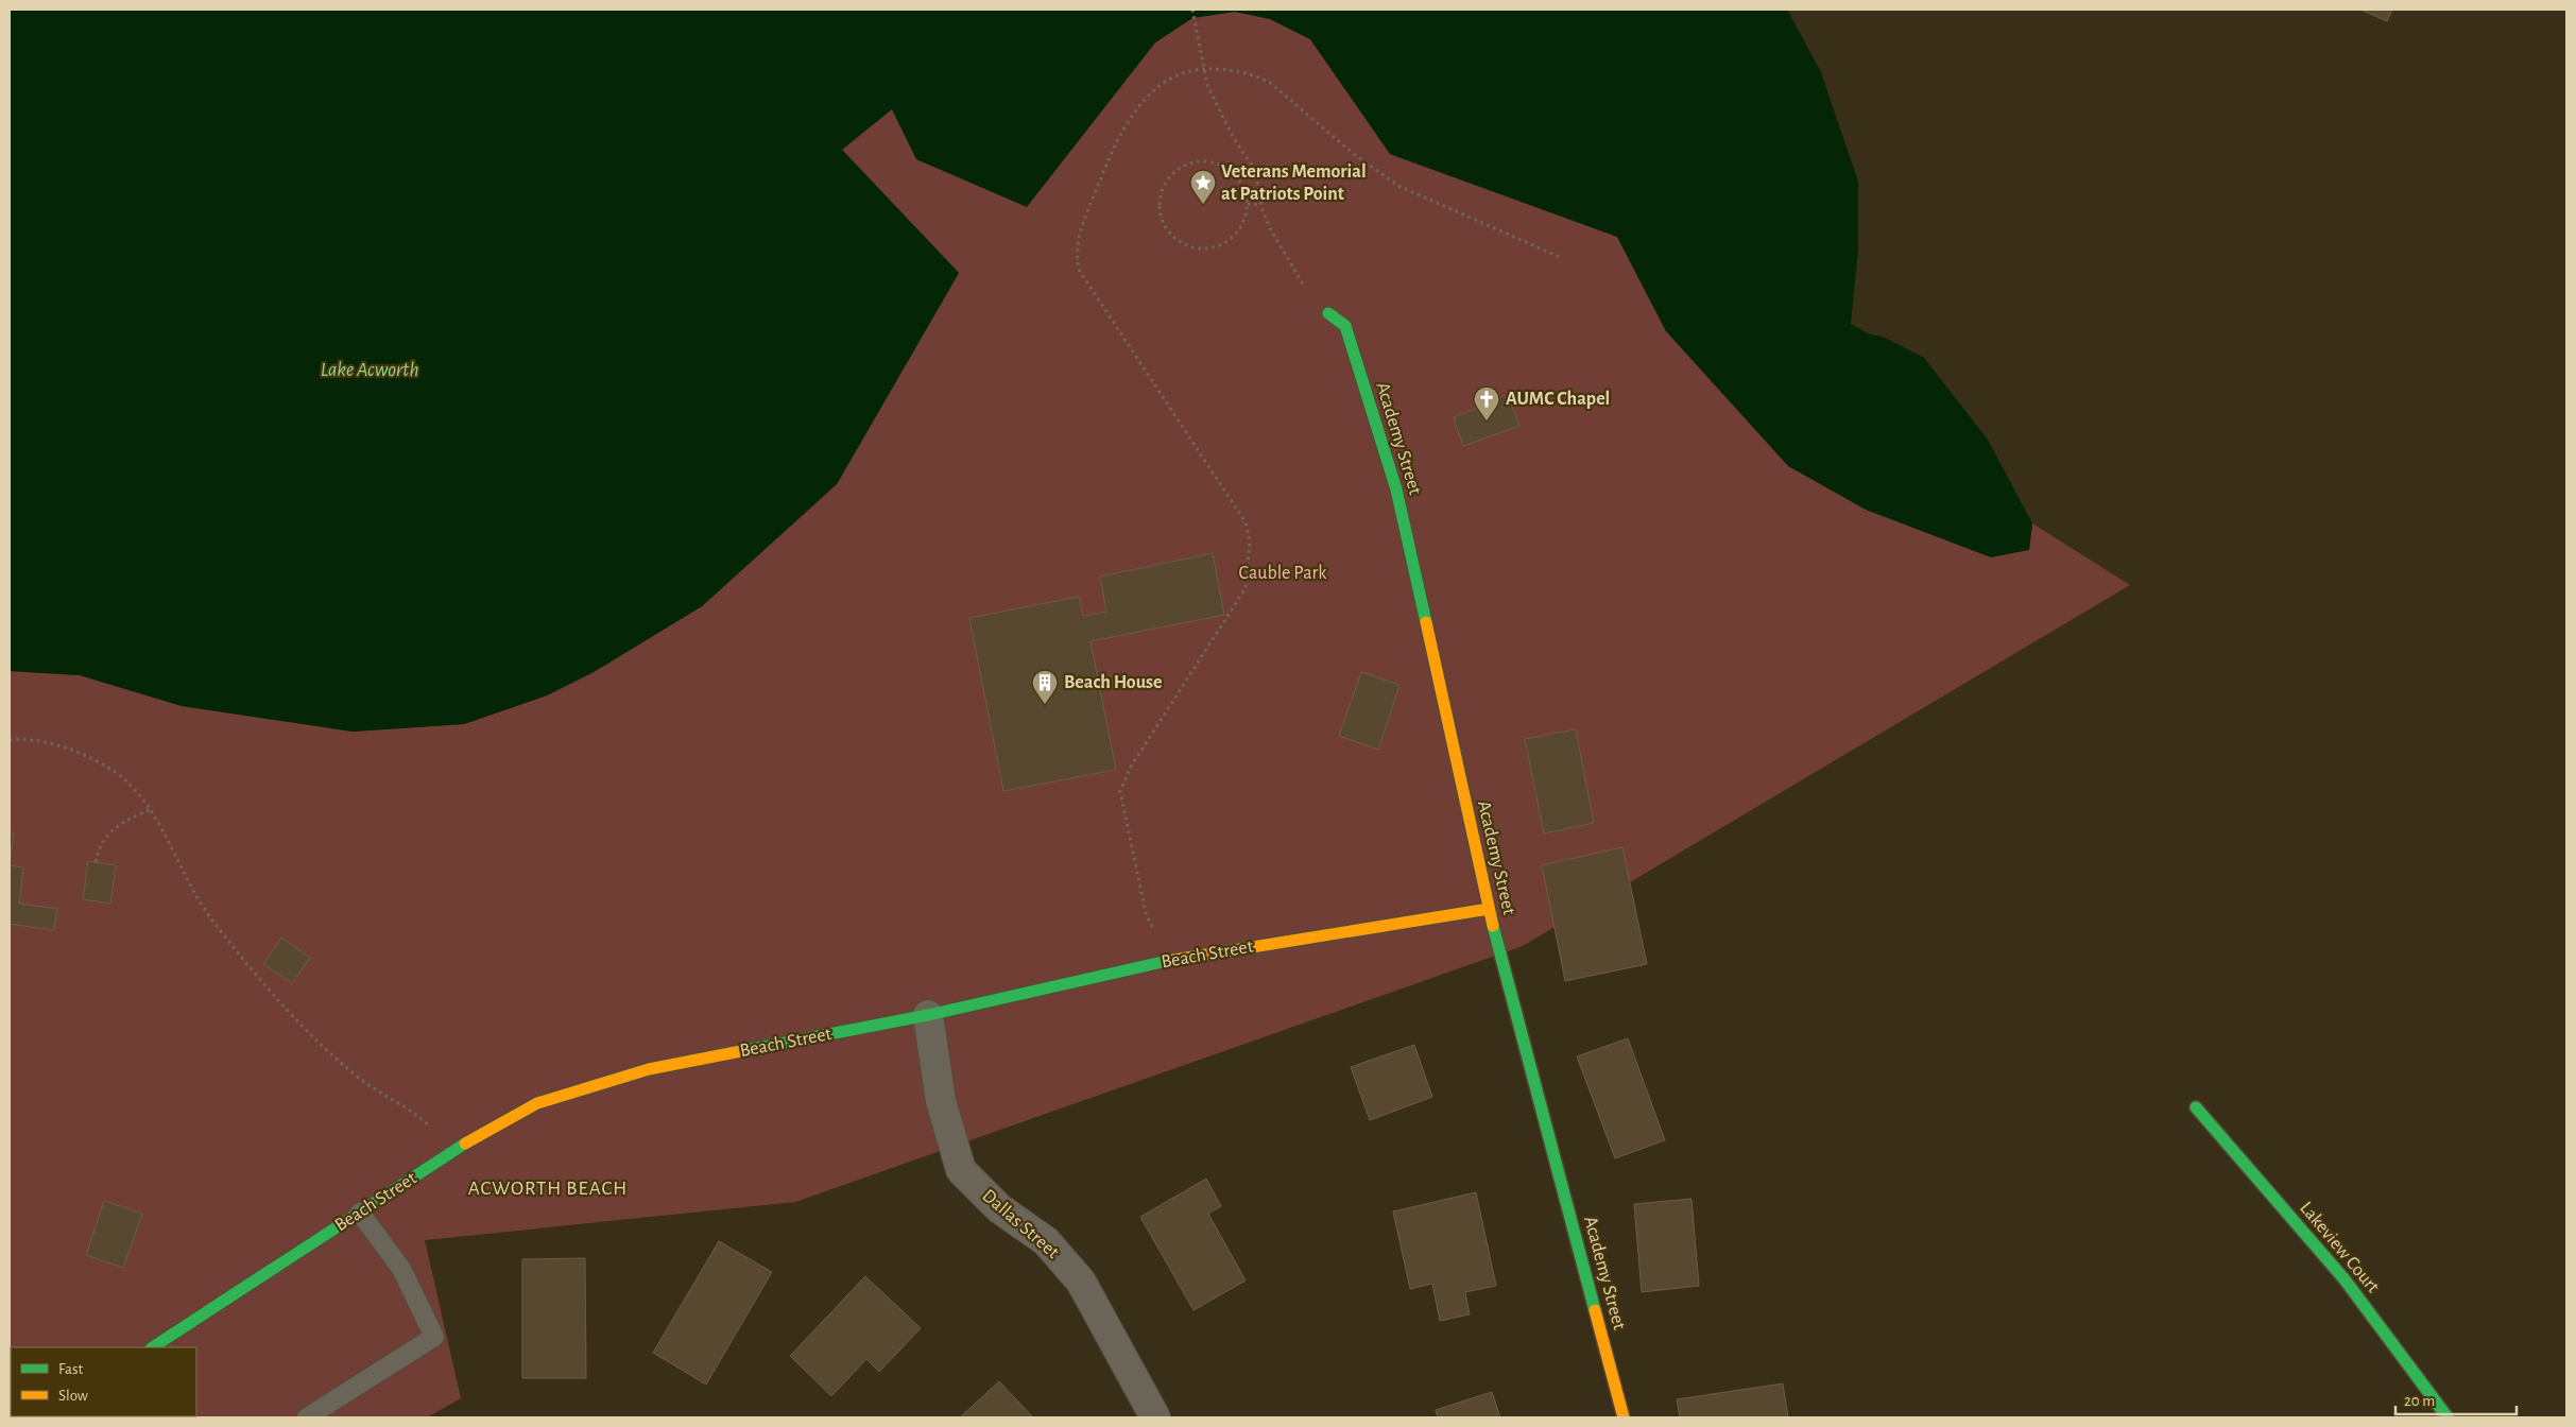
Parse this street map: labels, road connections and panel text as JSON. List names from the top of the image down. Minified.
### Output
{"streets":{"street":["Academy Street","Beach Street","Dallas Street","Lakeview Court"]},"crossings":[["Academy Street","Beach Street"],["Beach Street","Dallas Street"]],"districts":["ACWORTH BEACH"],"water":["Lake Acworth"],"parks":["Cauble Park"],"places":{"place":["Veterans Memorial at Patriots Point"],"church":["AUMC Chapel"],"building":["Beach House"]},"legend":["Fast","Slow"],"scale_bar":"20 m"}
